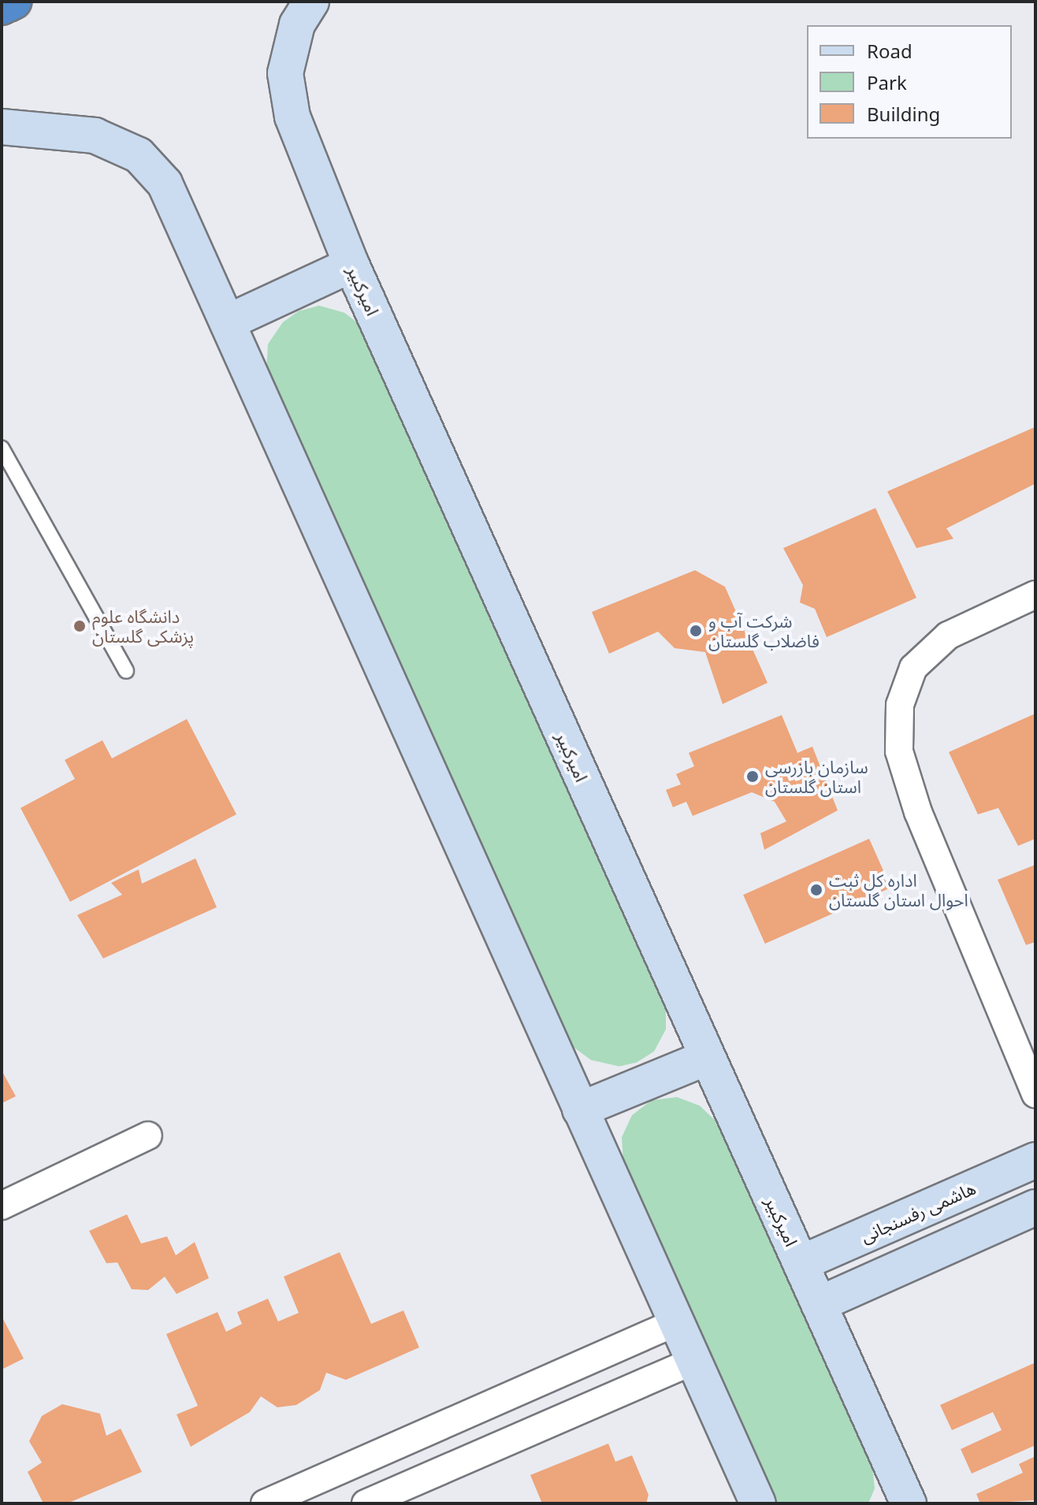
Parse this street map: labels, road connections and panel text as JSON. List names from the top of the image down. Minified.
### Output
{"streets":{"main road":["امیرکبیر","هاشمی رفسنجانی"]},"crossings":[["امیرکبیر","هاشمی رفسنجانی"]],"places":["دانشگاه علوم پزشکی گلستان","شرکت آب و فاضلاب گلستان","سازمان بازرسی استان گلستان","اداره کل ثبت احوال استان گلستان"],"legend":["Road","Park","Building"]}
